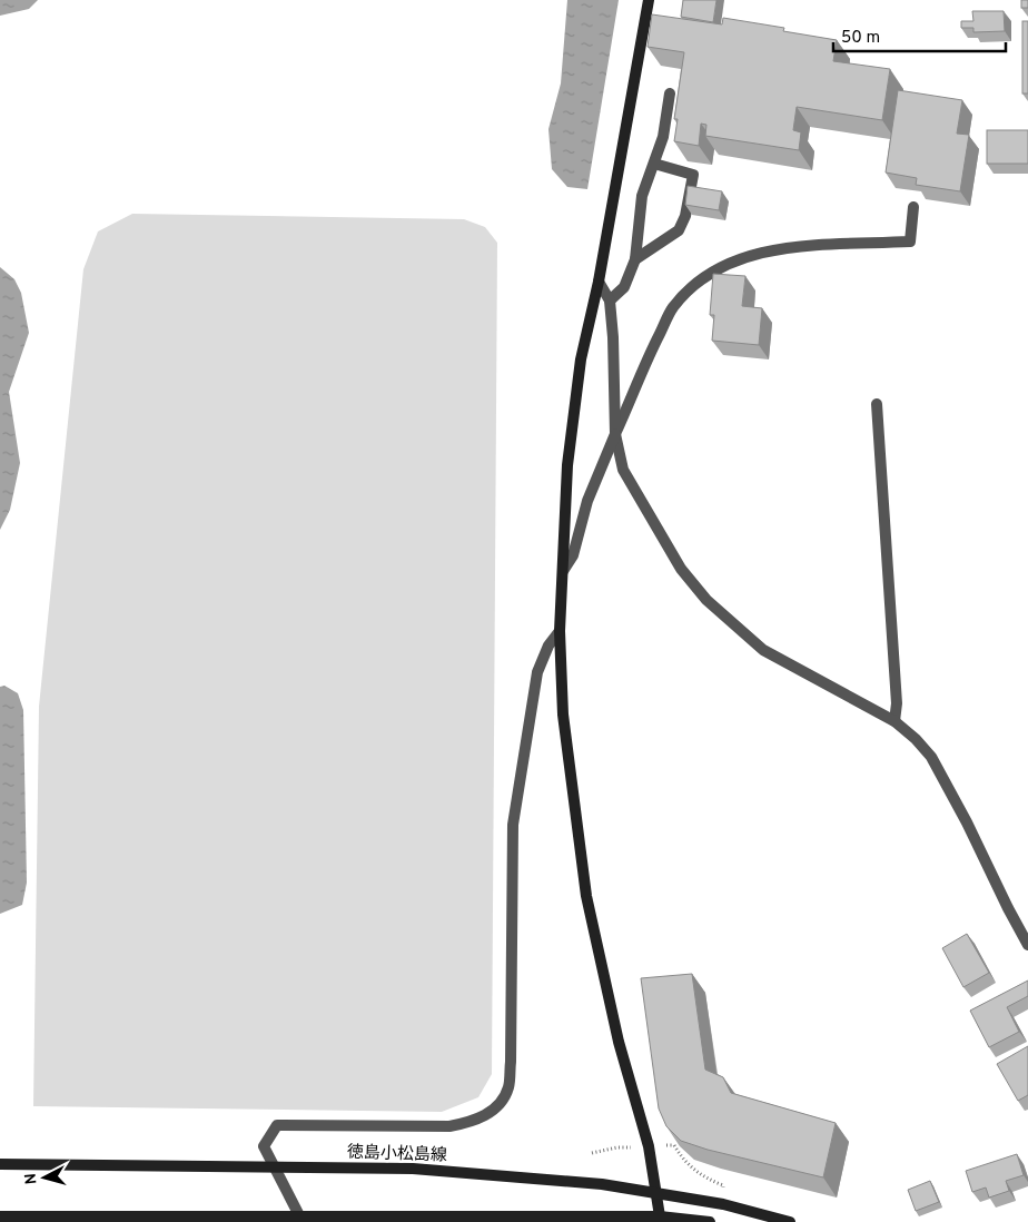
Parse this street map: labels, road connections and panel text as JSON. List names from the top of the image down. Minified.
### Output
{"streets":{"main road":["徳島小松島線"]},"scale_bar":"50 m","north":"left"}
